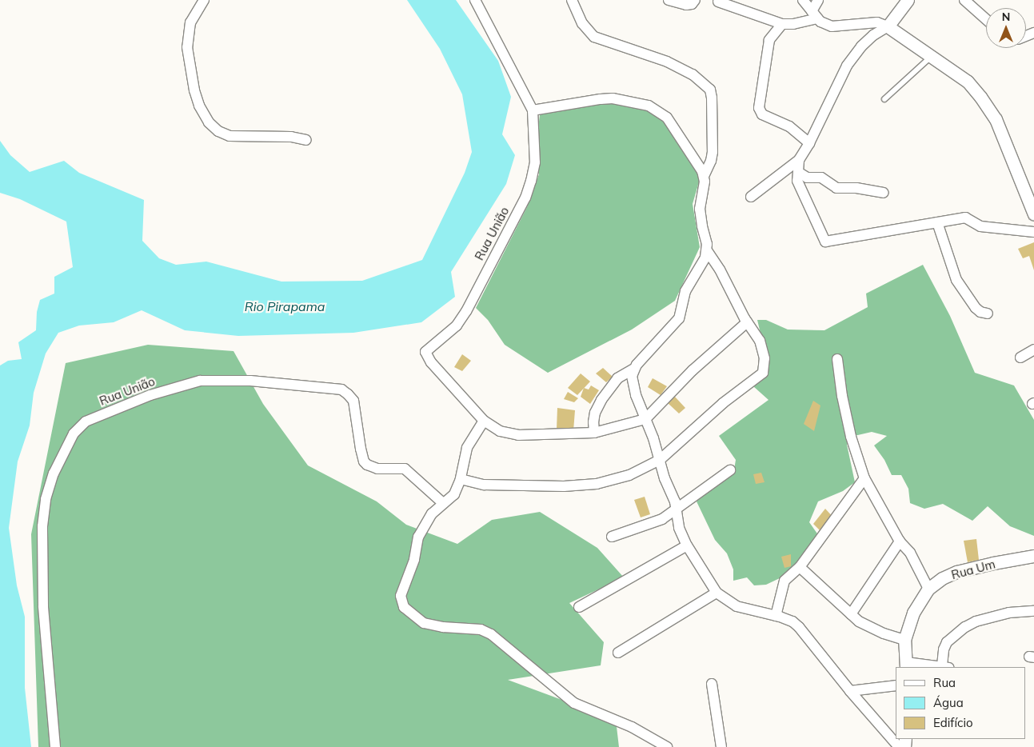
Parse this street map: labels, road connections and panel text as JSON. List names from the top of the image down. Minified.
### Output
{"streets":{"street":["Rua União","Rua Um"]},"water":["Rio Pirapama"],"legend":["Rua","Água","Edifício"],"north":"top"}
